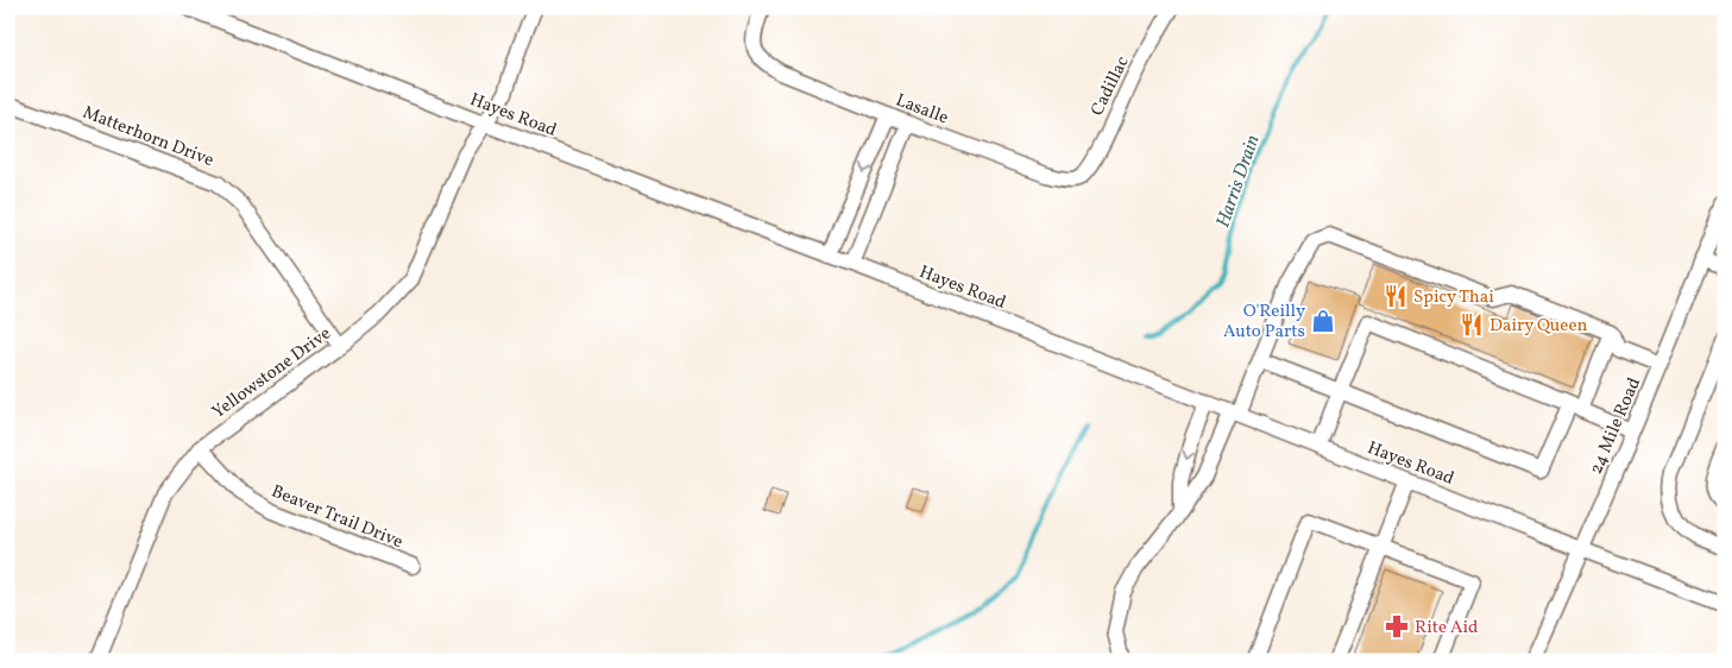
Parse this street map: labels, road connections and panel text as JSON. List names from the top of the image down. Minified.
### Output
{"streets":{"street":["Cadillac","Lasalle","Hayes Road","Matterhorn Drive","Yellowstone Drive","24 Mile Road","Beaver Trail Drive"]},"crossings":[["Cadillac","Lasalle"],["Hayes Road","Yellowstone Drive"],["Hayes Road","24 Mile Road"],["Matterhorn Drive","Yellowstone Drive"],["Yellowstone Drive","Beaver Trail Drive"]],"water":["Harris Drain"],"places":{"restaurant":["Spicy Thai","Dairy Queen"],"shop":["O'Reilly Auto Parts"],"pharmacy":["Rite Aid"]}}
